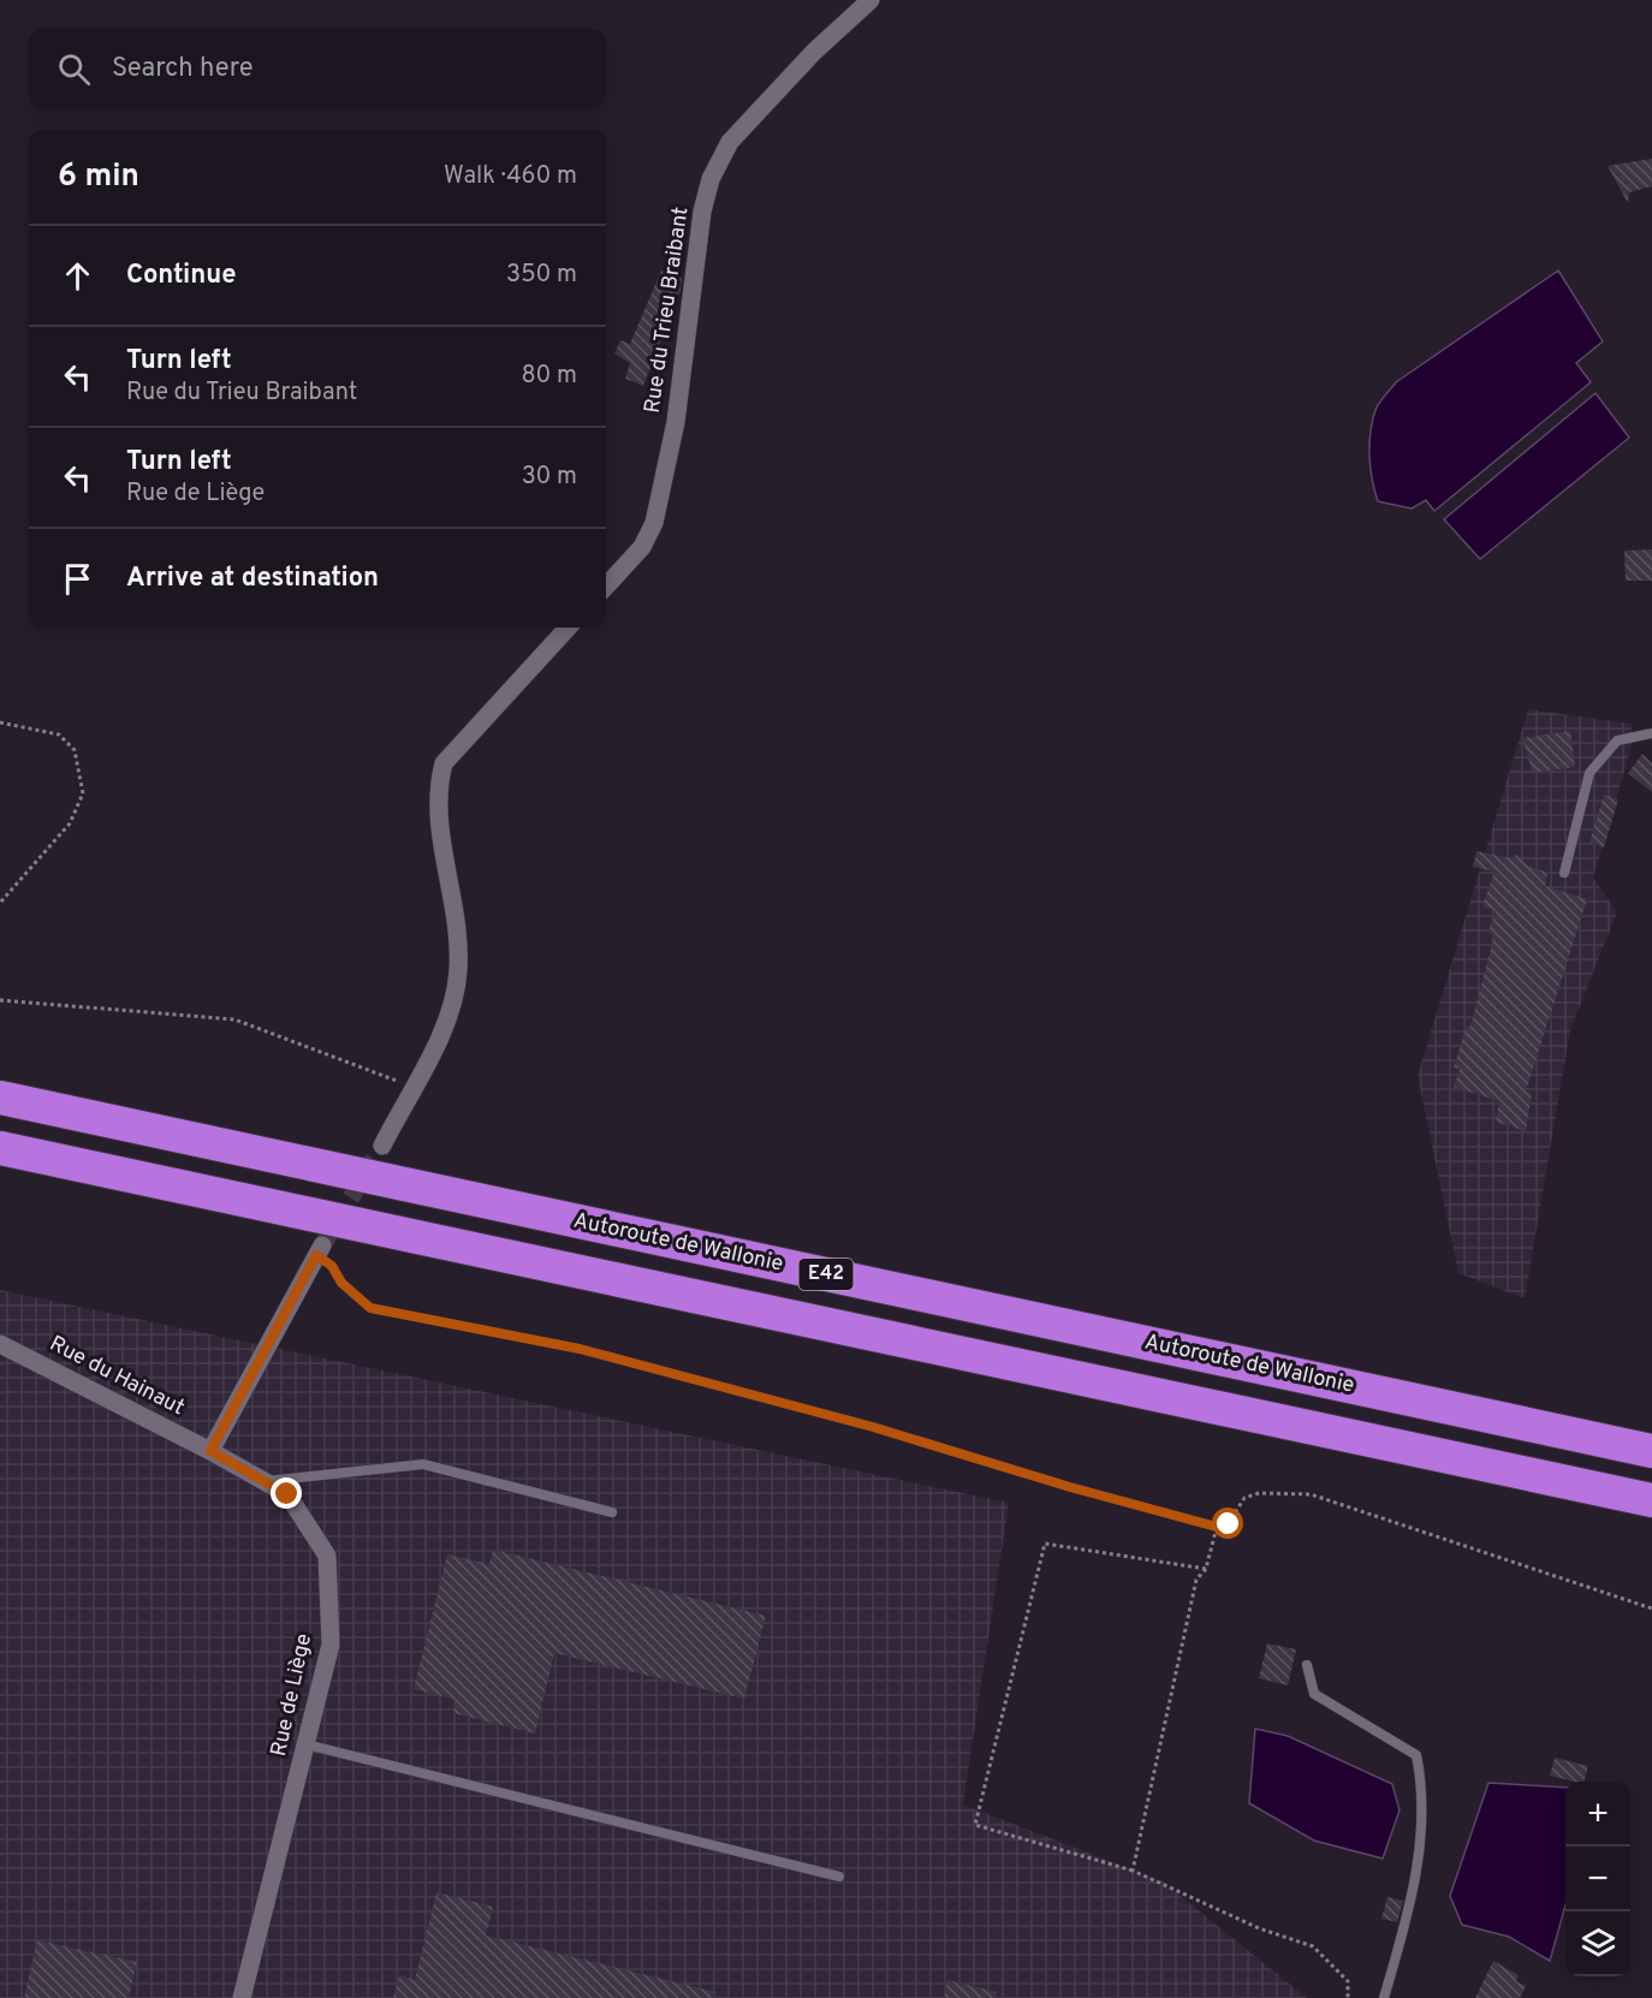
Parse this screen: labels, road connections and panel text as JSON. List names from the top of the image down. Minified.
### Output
{"streets":{"highway":["Autoroute de Wallonie","E42"],"street":["Rue du Trieu Braibant","Rue du Hainaut","Rue de Liège"]},"crossings":[["Rue du Hainaut","Rue de Liège"]],"page":{"search":"Search here","heading":["6 min","Walk · 460 m"],"list":[["Continue","350 m"],["Turn left","Rue du Trieu Braibant","80 m"],["Turn left","Rue de Liège","30 m"],"Arrive at destination"],"map_buttons":["+","−"]}}
